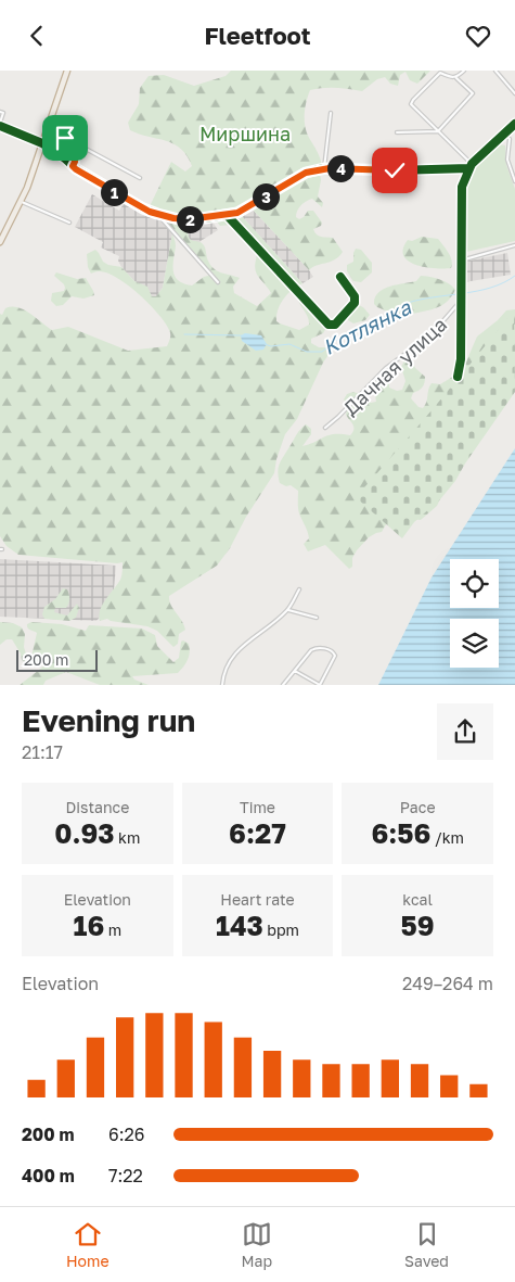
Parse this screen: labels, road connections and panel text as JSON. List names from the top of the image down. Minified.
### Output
{"streets":{"street":["Дачная улица"]},"water":["Котлянка"],"parks":["Миршина"],"scale_bar":"200 m","page":{"header":"Fleetfoot","pins":["4","1","3","2"],"scale":"200 m","heading":["Evening run","21:17"],"stats":[["Distance","0.93 km"],["Time","6:27"],["Pace","6:56 /km"],["Elevation","16 m"],["Heart rate","143 bpm"],["kcal","59"]],"chart":["Elevation","249–264 m"],"list":[{"name":"200 m","note":"6:26"},{"name":"400 m","note":"7:22"}],"tabs":["Home","Map","Saved"]}}
